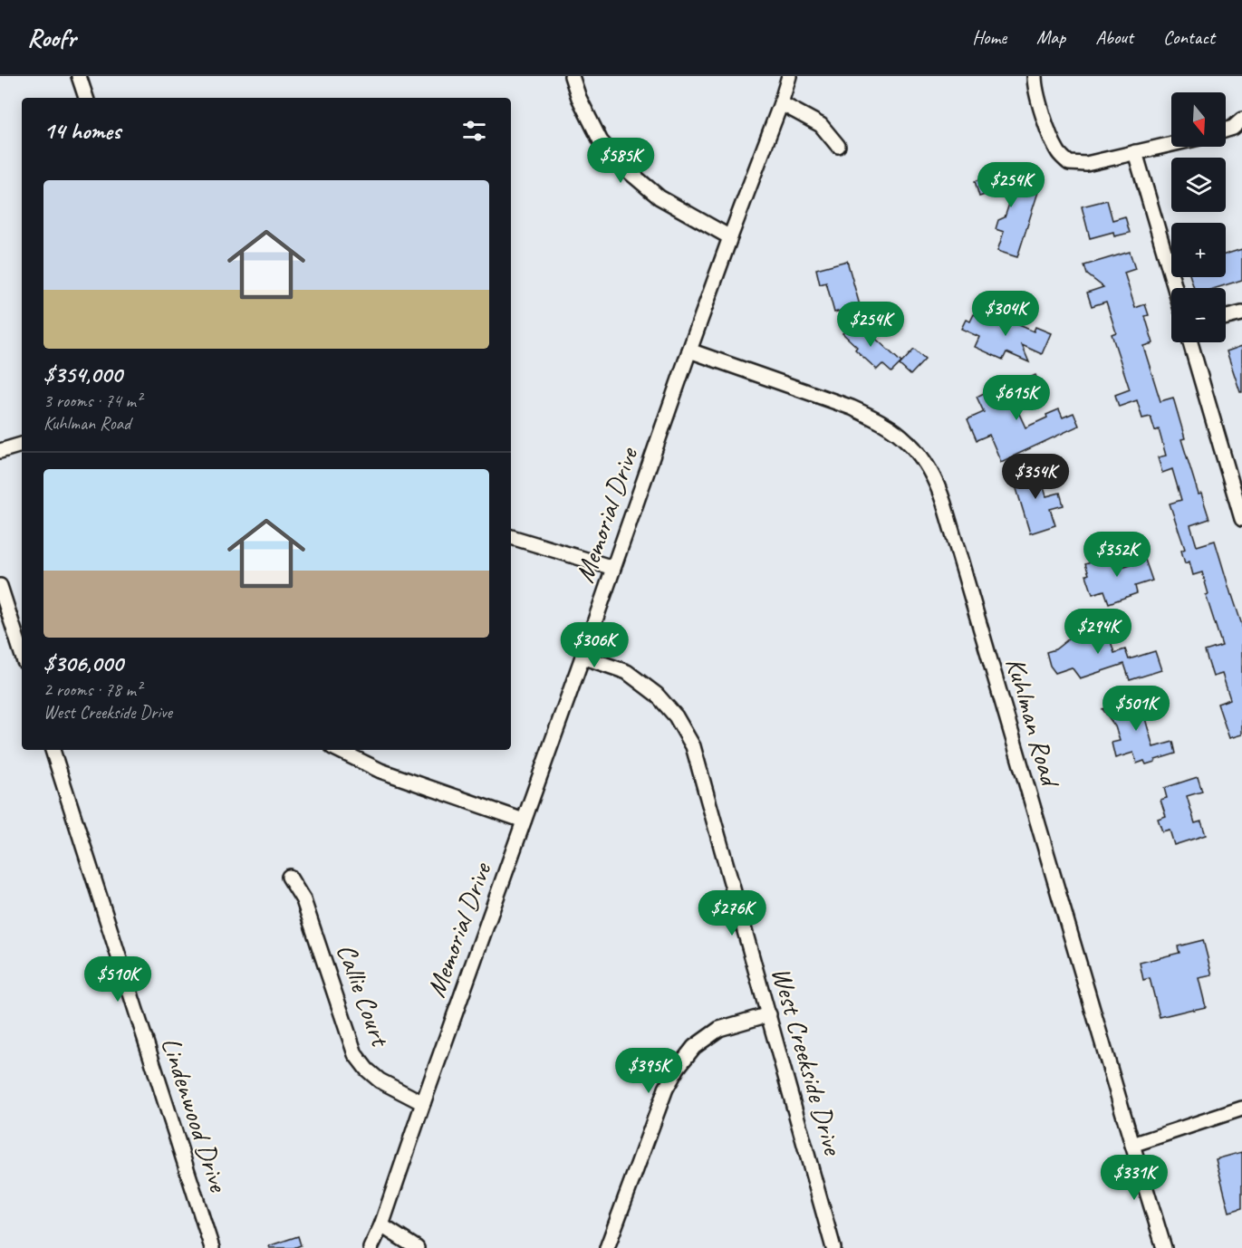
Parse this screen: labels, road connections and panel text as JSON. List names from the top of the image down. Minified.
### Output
{"streets":{"street":["Memorial Drive","Kuhlman Road","Callie Court","West Creekside Drive","Lindenwood Drive"]},"crossings":[["Memorial Drive","Kuhlman Road"],["Memorial Drive","Callie Court"],["Memorial Drive","West Creekside Drive"]],"north":"bottom","page":{"header":"Roofr","nav":["Home","Map","About","Contact"],"map_buttons":["+","−"],"heading":"14 homes","price":["$585K","$254K","$304K","$254K","$615K","$354K","$352K","$294K","$306K","$501K","$276K","$510K","$395K","$331K"],"list":[{"name":"$354,000","note":"3 rooms · 74 m² · Kuhlman Road"},{"name":"$306,000","note":"2 rooms · 78 m² · West Creekside Drive"}]}}
